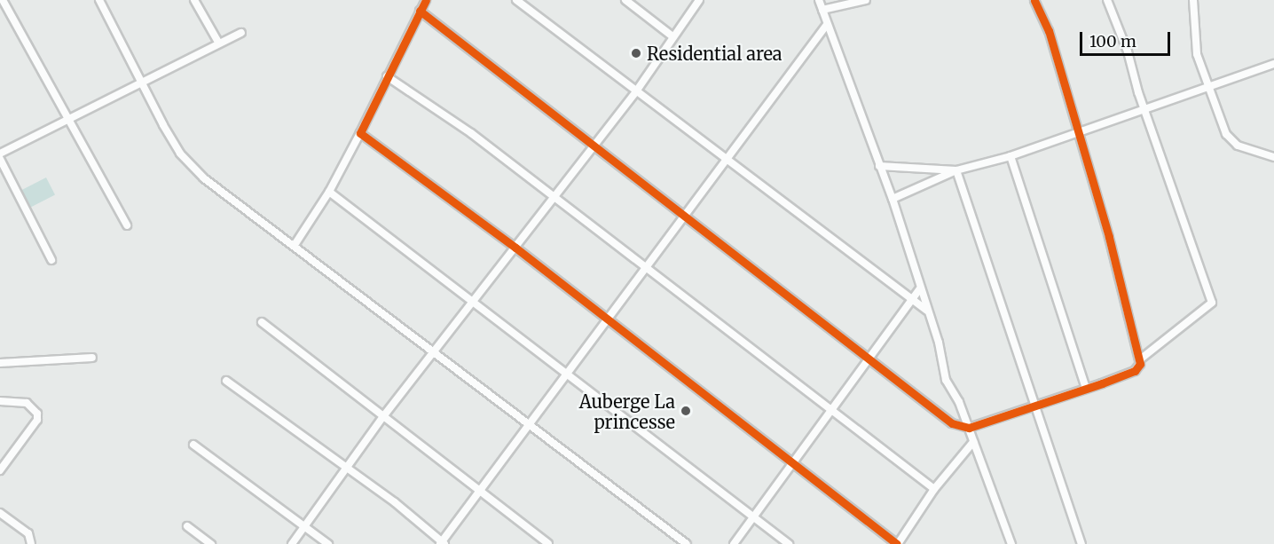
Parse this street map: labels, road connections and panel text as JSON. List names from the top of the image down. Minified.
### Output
{"places":["Residential area","Auberge La princesse"],"scale_bar":"100 m"}
